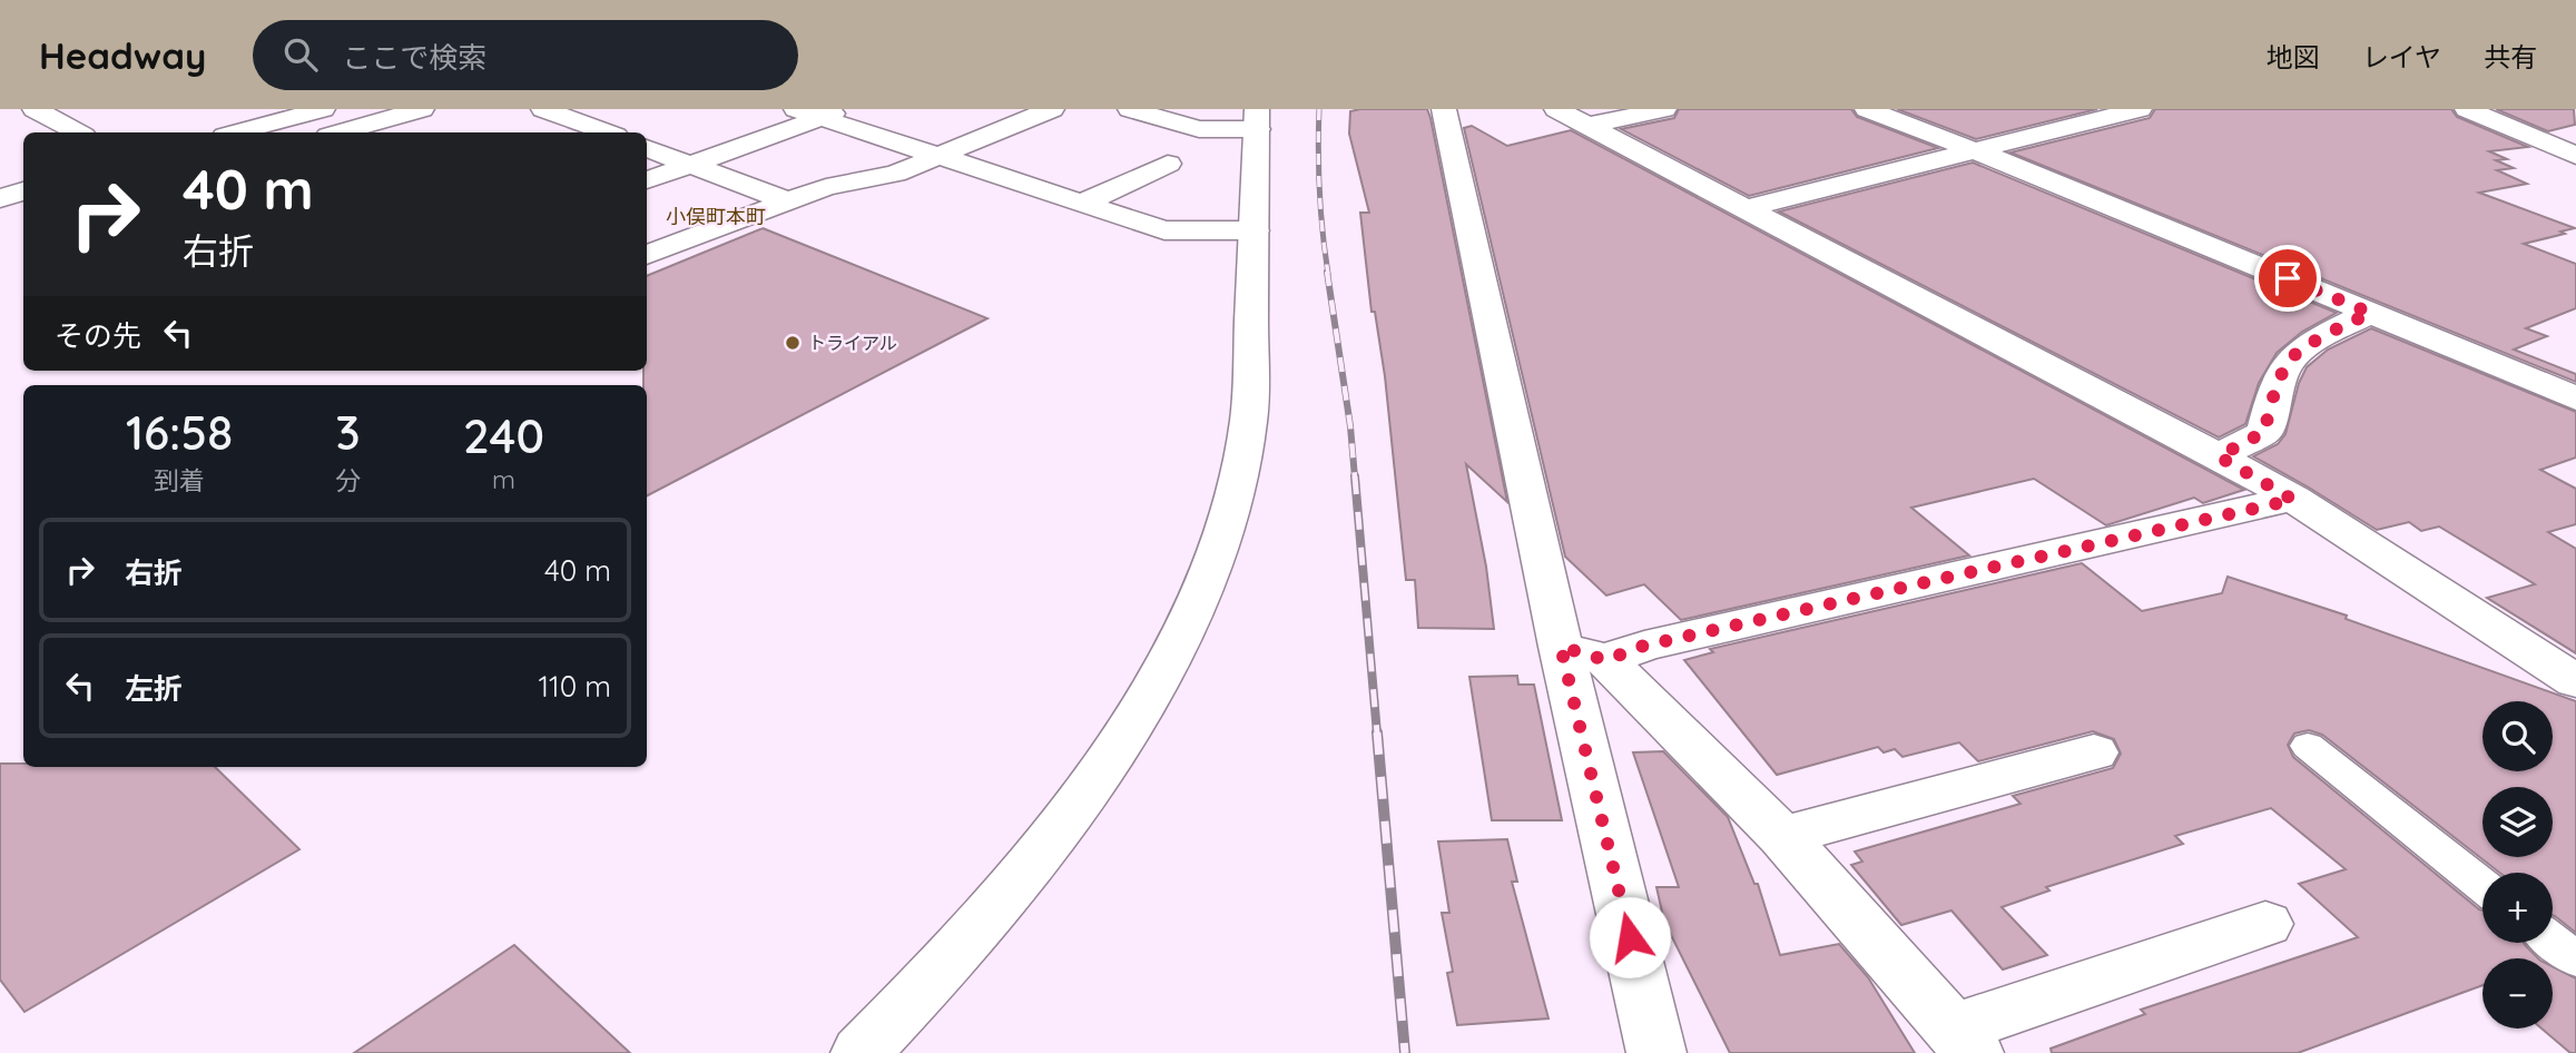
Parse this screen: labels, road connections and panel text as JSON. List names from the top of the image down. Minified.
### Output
{"districts":["小俣町本町"],"places":["トライアル"],"page":{"header":"Headway","search":"ここで検索","nav":["地図","レイヤ","共有"],"turn":["40 m","右折"],"then":"その先","eta":["16:58","到着","3","分","240","m"],"list":[{"name":"右折","value":"40 m"},{"name":"左折","value":"110 m"}],"map_buttons":["+","−"]}}
